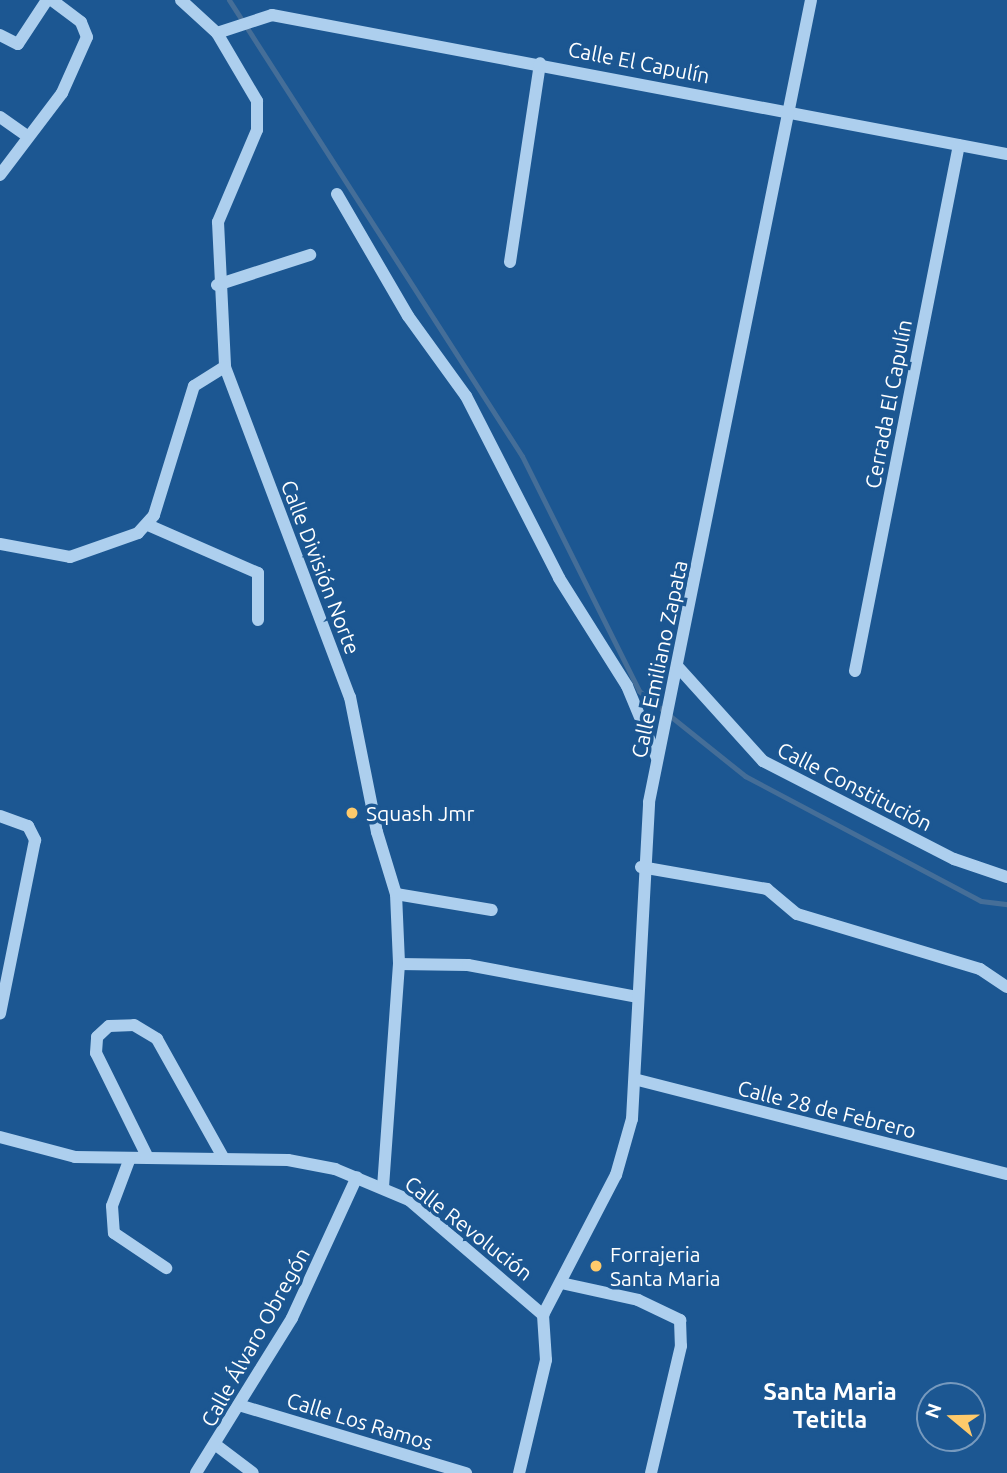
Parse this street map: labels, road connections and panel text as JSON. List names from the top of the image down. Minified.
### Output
{"streets":{"street":["Calle El Capulín","Cerrada El Capulín","Calle División Norte","Calle Emiliano Zapata","Calle Constitución","Calle 28 de Febrero","Calle Revolución","Calle Álvaro Obregón","Calle Los Ramos"]},"crossings":[["Calle El Capulín","Cerrada El Capulín"],["Calle El Capulín","Calle División Norte"],["Calle El Capulín","Calle Emiliano Zapata"],["Calle División Norte","Calle Revolución"],["Calle Emiliano Zapata","Calle Constitución"],["Calle Emiliano Zapata","Calle 28 de Febrero"],["Calle Emiliano Zapata","Calle Revolución"],["Calle Revolución","Calle Álvaro Obregón"],["Calle Álvaro Obregón","Calle Los Ramos"]],"districts":["Santa Maria Tetitla"],"places":["Squash Jmr","Forrajeria Santa Maria"],"north":"left"}
